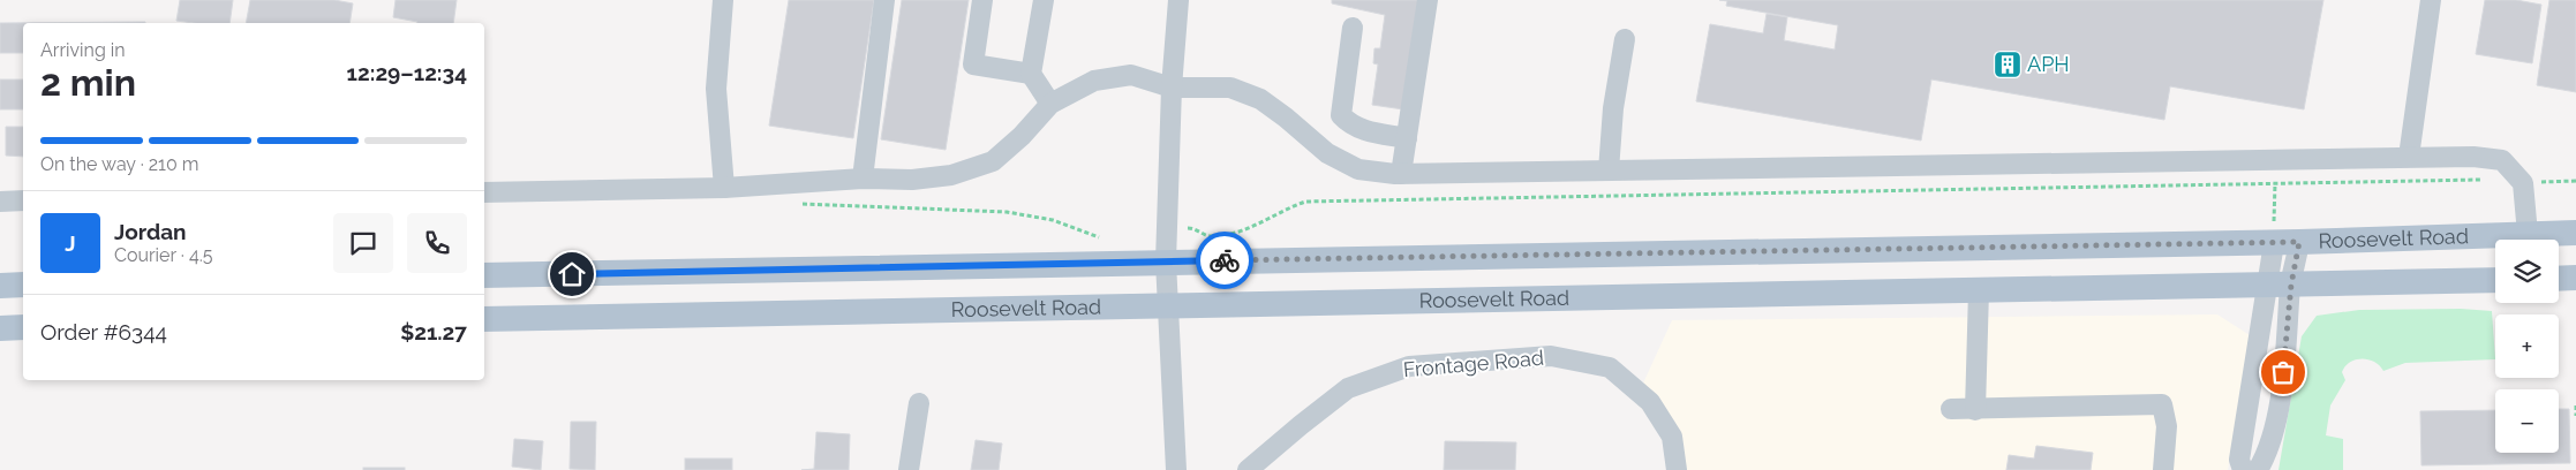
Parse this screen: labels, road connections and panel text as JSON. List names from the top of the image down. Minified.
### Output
{"streets":{"main road":["Roosevelt Road"],"street":["Frontage Road"]},"places":{"building":["APH"]},"page":{"heading":["2 min","Arriving in","12:29–12:34"],"panel":["Jordan","Courier · 4.5","Order #6344","$21.27"],"bar":"On the way · 210 m","round":"J","map_buttons":["+","−"]}}
